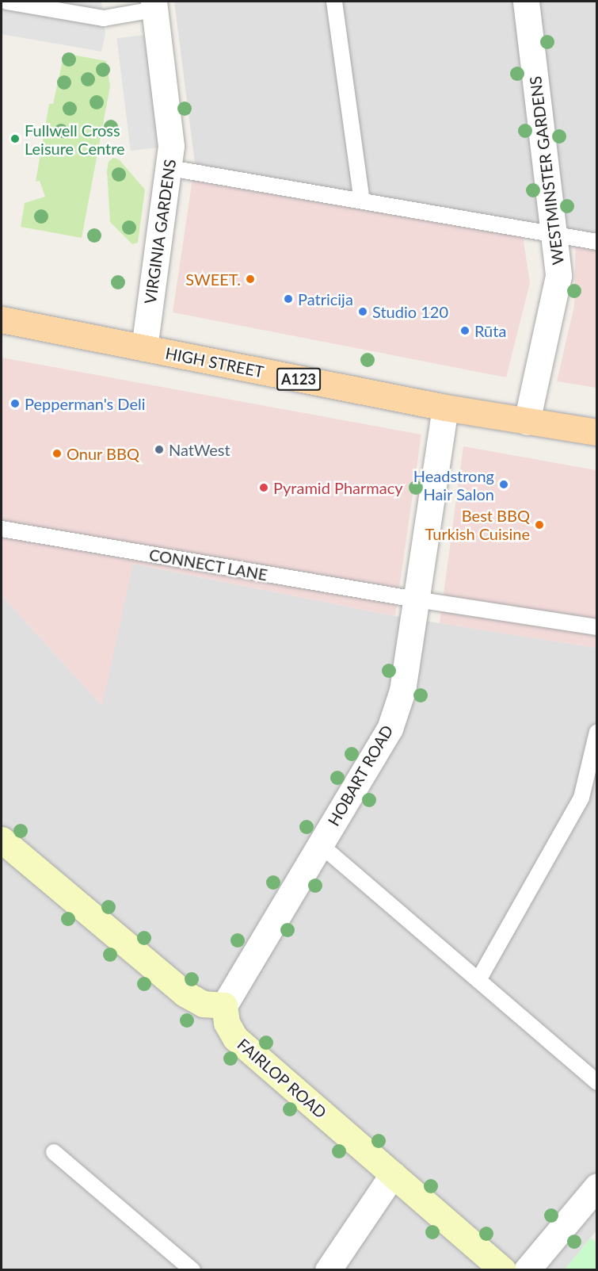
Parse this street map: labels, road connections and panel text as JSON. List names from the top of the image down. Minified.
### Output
{"streets":{"main road":["HIGH STREET","A123"],"street":["WESTMINSTER GARDENS","VIRGINIA GARDENS","HOBART ROAD","FAIRLOP ROAD"],"lane":["CONNECT LANE"]},"crossings":[["WESTMINSTER GARDENS","HIGH STREET"],["VIRGINIA GARDENS","HIGH STREET"],["HIGH STREET","HOBART ROAD"],["CONNECT LANE","HOBART ROAD"],["HOBART ROAD","FAIRLOP ROAD"]],"places":["Fullwell Cross Leisure Centre","SWEET.","Patricija","Studio 120","Rūta","Pepperman's Deli","NatWest","Onur BBQ","Headstrong Hair Salon","Pyramid Pharmacy","Best BBQ Turkish Cuisine"]}
